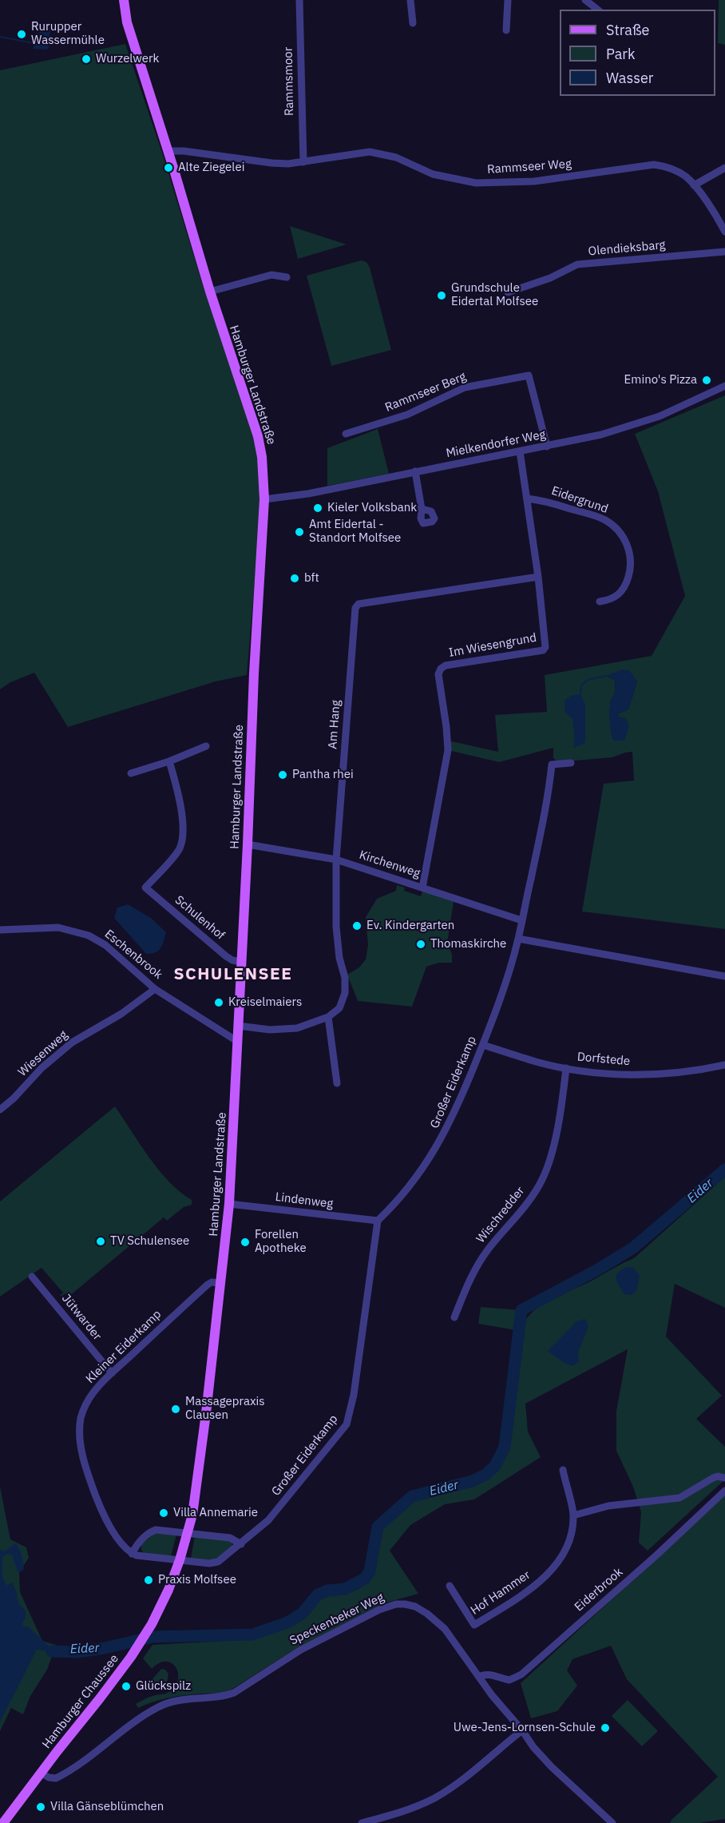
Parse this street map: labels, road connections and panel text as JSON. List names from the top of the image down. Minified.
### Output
{"streets":{"main road":["Hamburger Landstraße","Hamburger Chaussee"],"street":["Rammsmoor","Rammseer Weg","Olendieksbarg","Rammseer Berg","Mielkendorfer Weg","Eidergrund","Im Wiesengrund","Am Hang","Kirchenweg","Schulenhof","Eschenbrook","Wiesenweg","Dorfstede","Großer Eiderkamp","Lindenweg","Wischredder","Jütwarder","Kleiner Eiderkamp","Eiderbrook","Hof Hammer","Speckenbeker Weg"]},"crossings":[["Rammsmoor","Rammseer Weg"],["Rammseer Weg","Hamburger Landstraße"],["Hamburger Landstraße","Mielkendorfer Weg"],["Hamburger Landstraße","Kirchenweg"],["Hamburger Landstraße","Schulenhof"],["Hamburger Landstraße","Eschenbrook"],["Hamburger Landstraße","Großer Eiderkamp"],["Hamburger Landstraße","Lindenweg"],["Hamburger Landstraße","Kleiner Eiderkamp"],["Hamburger Landstraße","Hamburger Chaussee"],["Rammseer Berg","Mielkendorfer Weg"],["Mielkendorfer Weg","Im Wiesengrund"],["Eidergrund","Im Wiesengrund"],["Im Wiesengrund","Am Hang"],["Im Wiesengrund","Kirchenweg"],["Am Hang","Kirchenweg"],["Kirchenweg","Großer Eiderkamp"],["Eschenbrook","Wiesenweg"],["Dorfstede","Großer Eiderkamp"],["Dorfstede","Wischredder"],["Großer Eiderkamp","Lindenweg"],["Jütwarder","Kleiner Eiderkamp"],["Eiderbrook","Speckenbeker Weg"],["Speckenbeker Weg","Hamburger Chaussee"]],"districts":["SCHULENSEE"],"water":["Eider"],"places":["Rurupper Wassermühle","Wurzelwerk","Alte Ziegelei","Grundschule Eidertal Molfsee","Emino's Pizza","Kieler Volksbank","Amt Eidertal - Standort Molfsee","bft","Pantha rhei","Ev. Kindergarten","Thomaskirche","Kreiselmaiers","TV Schulensee","Forellen Apotheke","Massagepraxis Clausen","Villa Annemarie","Praxis Molfsee","Glückspilz","Uwe-Jens-Lornsen-Schule","Villa Gänseblümchen"],"legend":["Straße","Park","Wasser"]}
